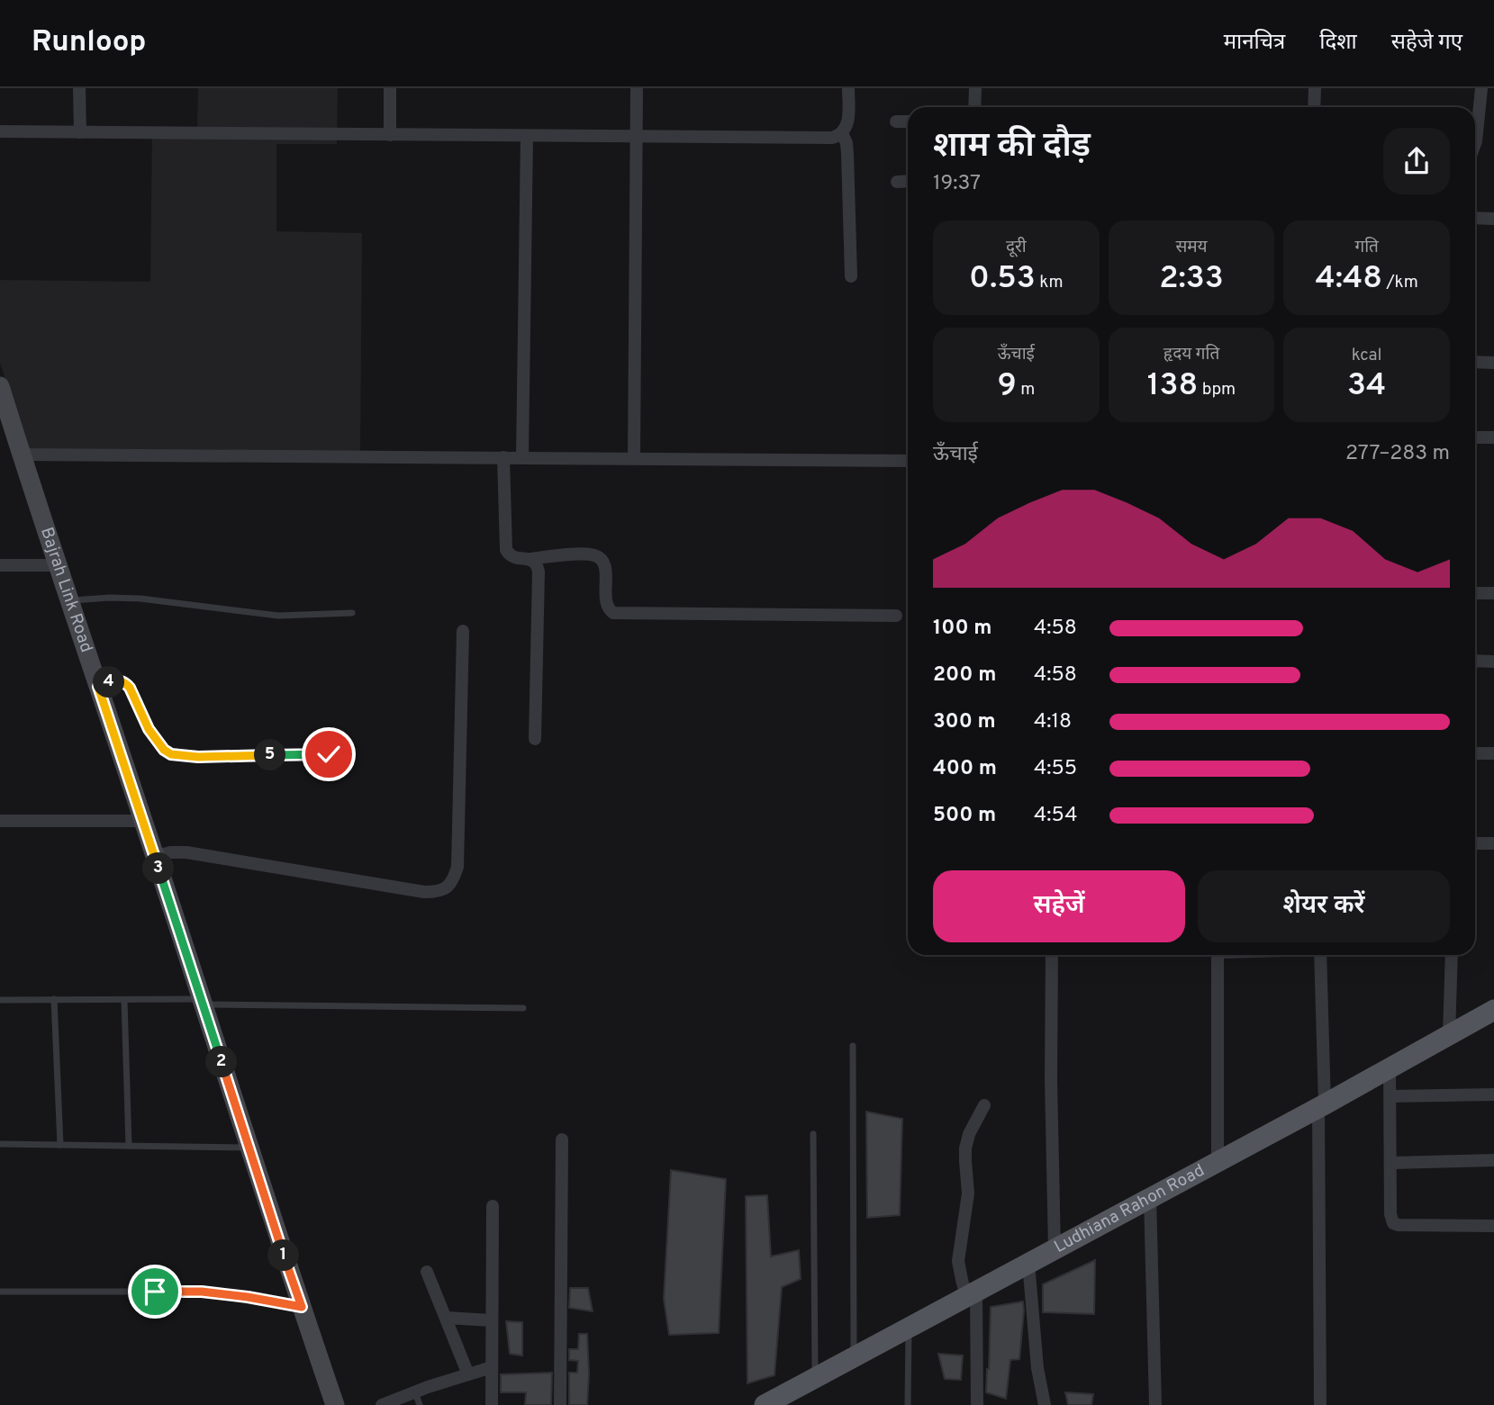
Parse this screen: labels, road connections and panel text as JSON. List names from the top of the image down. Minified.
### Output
{"streets":{"main road":["Ludhiana Rahon Road"],"street":["Bajrah Link Road"]},"page":{"header":"Runloop","nav":["मानचित्र","दिशा","सहेजे गए"],"heading":["शाम की दौड़","19:37"],"stats":[["दूरी","0.53 km"],["समय","2:33"],["गति","4:48 /km"],["ऊँचाई","9 m"],["हृदय गति","138 bpm"],["kcal","34"]],"chart":["ऊँचाई","277–283 m"],"list":[{"name":"100 m","note":"4:58"},{"name":"200 m","note":"4:58"},{"name":"300 m","note":"4:18"},{"name":"400 m","note":"4:55"},{"name":"500 m","note":"4:54"}],"pins":["4","5","3","2","1"],"buttons":["सहेजें","शेयर करें"]}}
